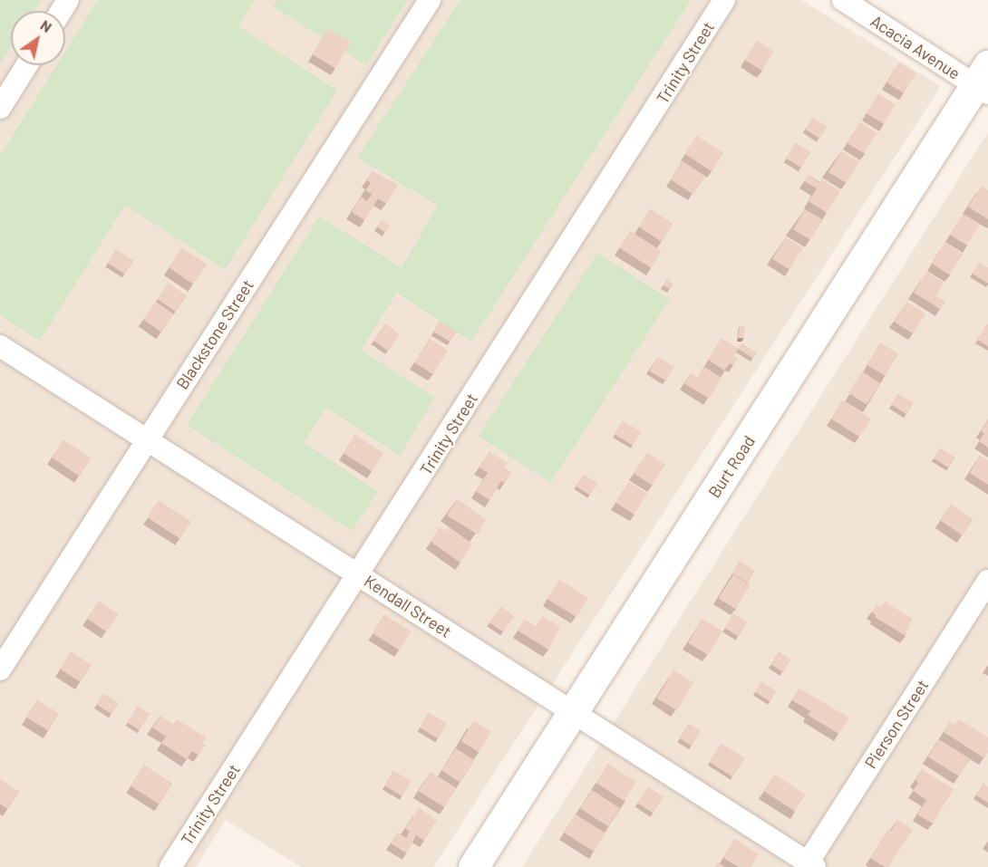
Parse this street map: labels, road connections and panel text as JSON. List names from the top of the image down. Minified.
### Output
{"streets":{"street":["Acacia Avenue","Trinity Street","Blackstone Street","Burt Road","Kendall Street","Pierson Street"]},"crossings":[["Acacia Avenue","Burt Road"],["Trinity Street","Kendall Street"],["Blackstone Street","Kendall Street"],["Burt Road","Kendall Street"],["Kendall Street","Pierson Street"]],"north":"top right"}
